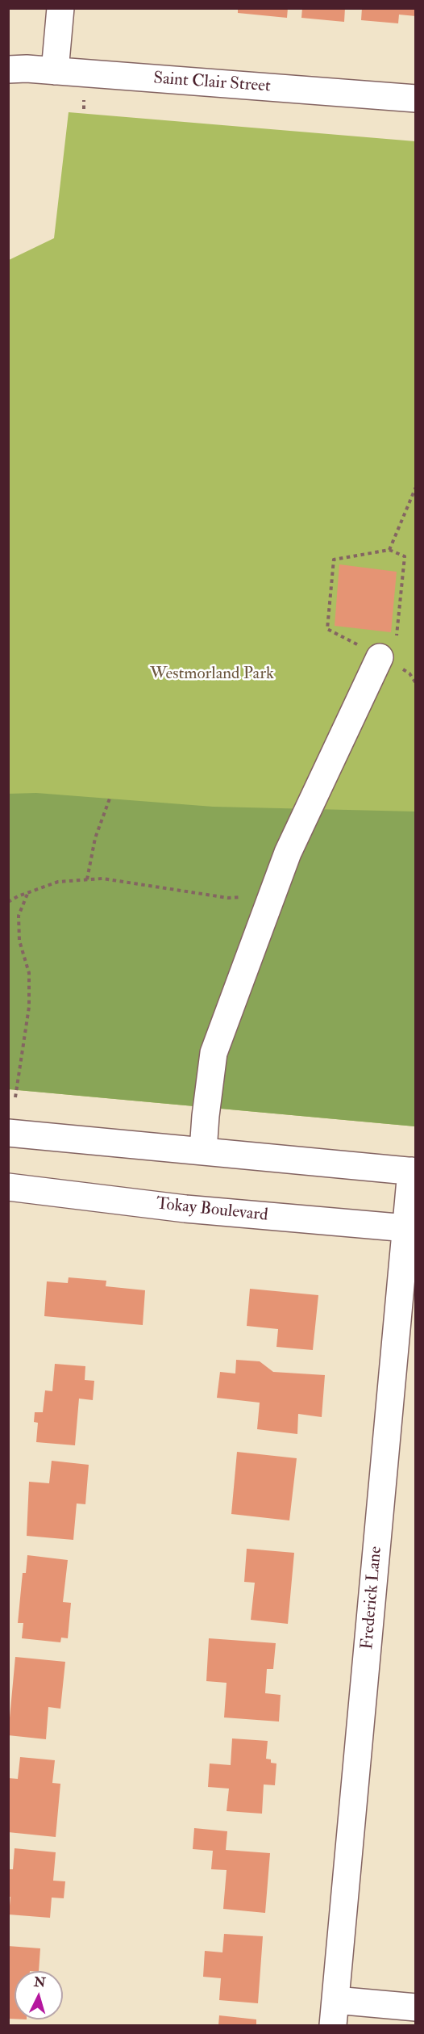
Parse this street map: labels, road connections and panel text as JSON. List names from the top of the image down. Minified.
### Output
{"streets":{"street":["Saint Clair Street","Tokay Boulevard","Frederick Lane"]},"crossings":[["Tokay Boulevard","Frederick Lane"]],"parks":["Westmorland Park"],"north":"top"}
